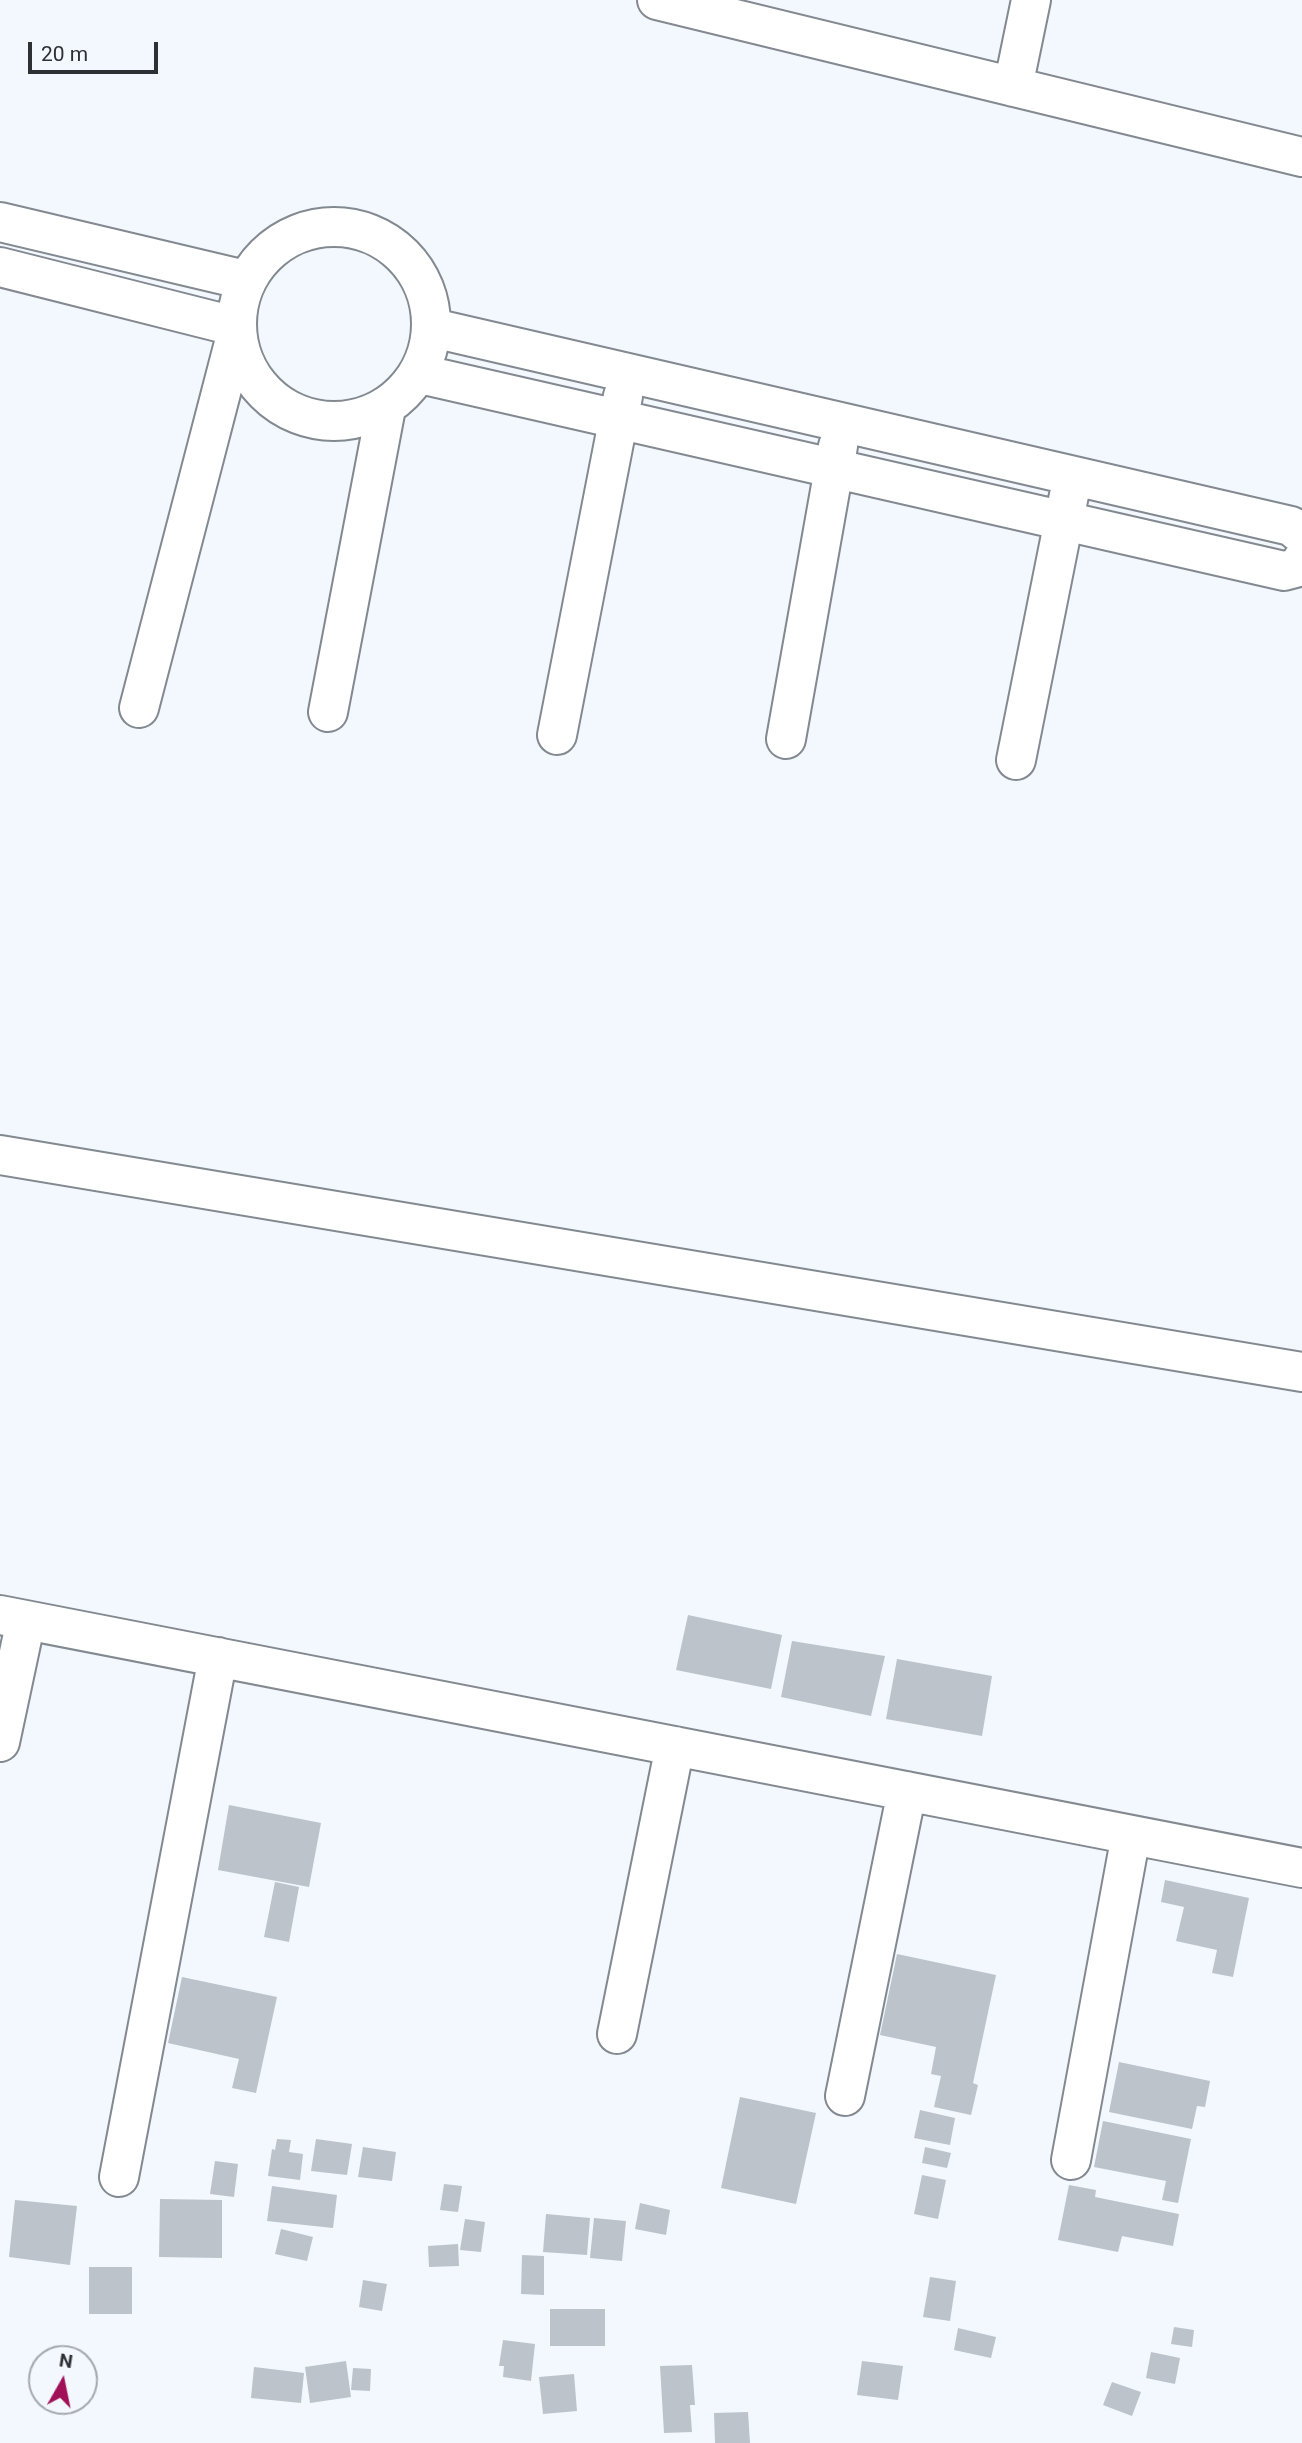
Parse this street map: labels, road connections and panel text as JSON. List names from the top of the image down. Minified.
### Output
{"scale_bar":"20 m","north":"top"}
